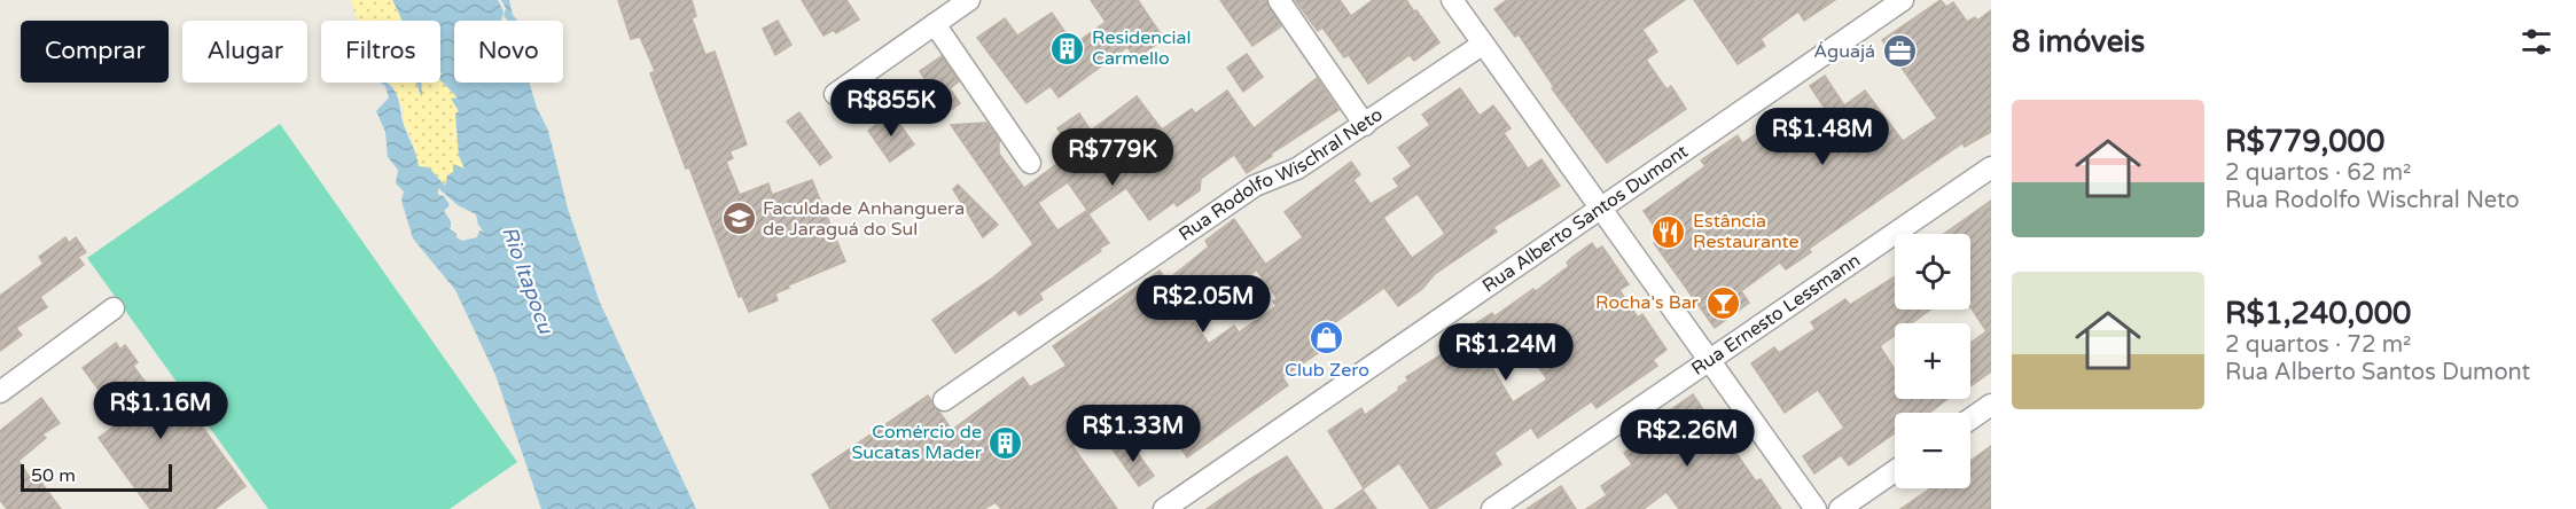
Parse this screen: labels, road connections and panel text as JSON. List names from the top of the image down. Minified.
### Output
{"streets":{"street":["Rua Rodolfo Wischral Neto","Rua Alberto Santos Dumont","Rua Ernesto Lessmann"]},"water":["Rio Itapocu"],"places":{"building":["Residencial Carmello","Comércio de Sucatas Mader"],"office":["Águajá"],"school or university":["Faculdade Anhanguera de Jaraguá do Sul"],"restaurant":["Estância Restaurante"],"bar":["Rocha's Bar"],"shop":["Club Zero"]},"scale_bar":"50 m","page":{"heading":"8 imóveis","chip":["Comprar","Alugar","Filtros","Novo"],"price":["R$855K","R$1.48M","R$779K","R$2.05M","R$1.24M","R$1.16M","R$1.33M","R$2.26M"],"list":[{"name":"R$779,000","note":"2 quartos · 62 m² · Rua Rodolfo Wischral Neto"},{"name":"R$1,240,000","note":"2 quartos · 72 m² · Rua Alberto Santos Dumont"}],"map_buttons":["+","−"],"scale":"50 m"}}
